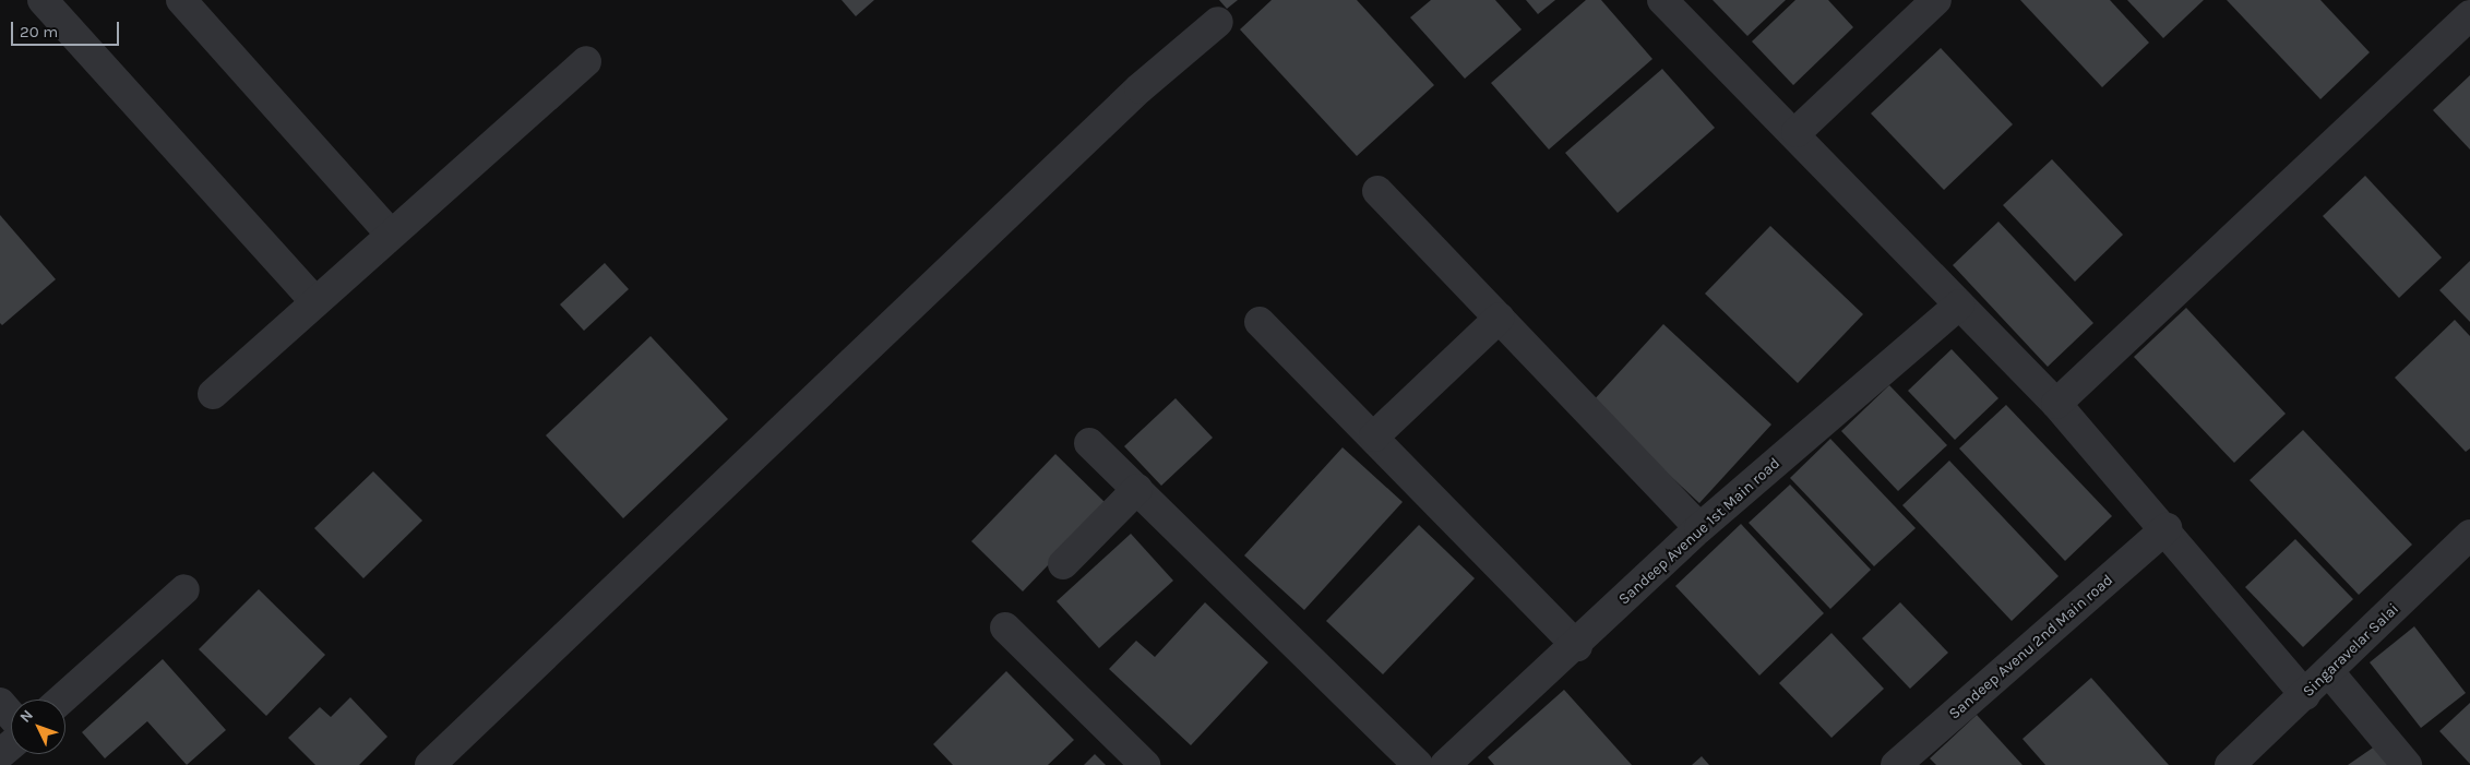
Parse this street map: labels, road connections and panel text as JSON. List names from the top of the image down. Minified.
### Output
{"streets":{"street":["Sandeep Avenue 1st Main road","Sandeep Avenu 2nd Main road","Singaravelar Salai"]},"scale_bar":"20 m","north":"top left"}
